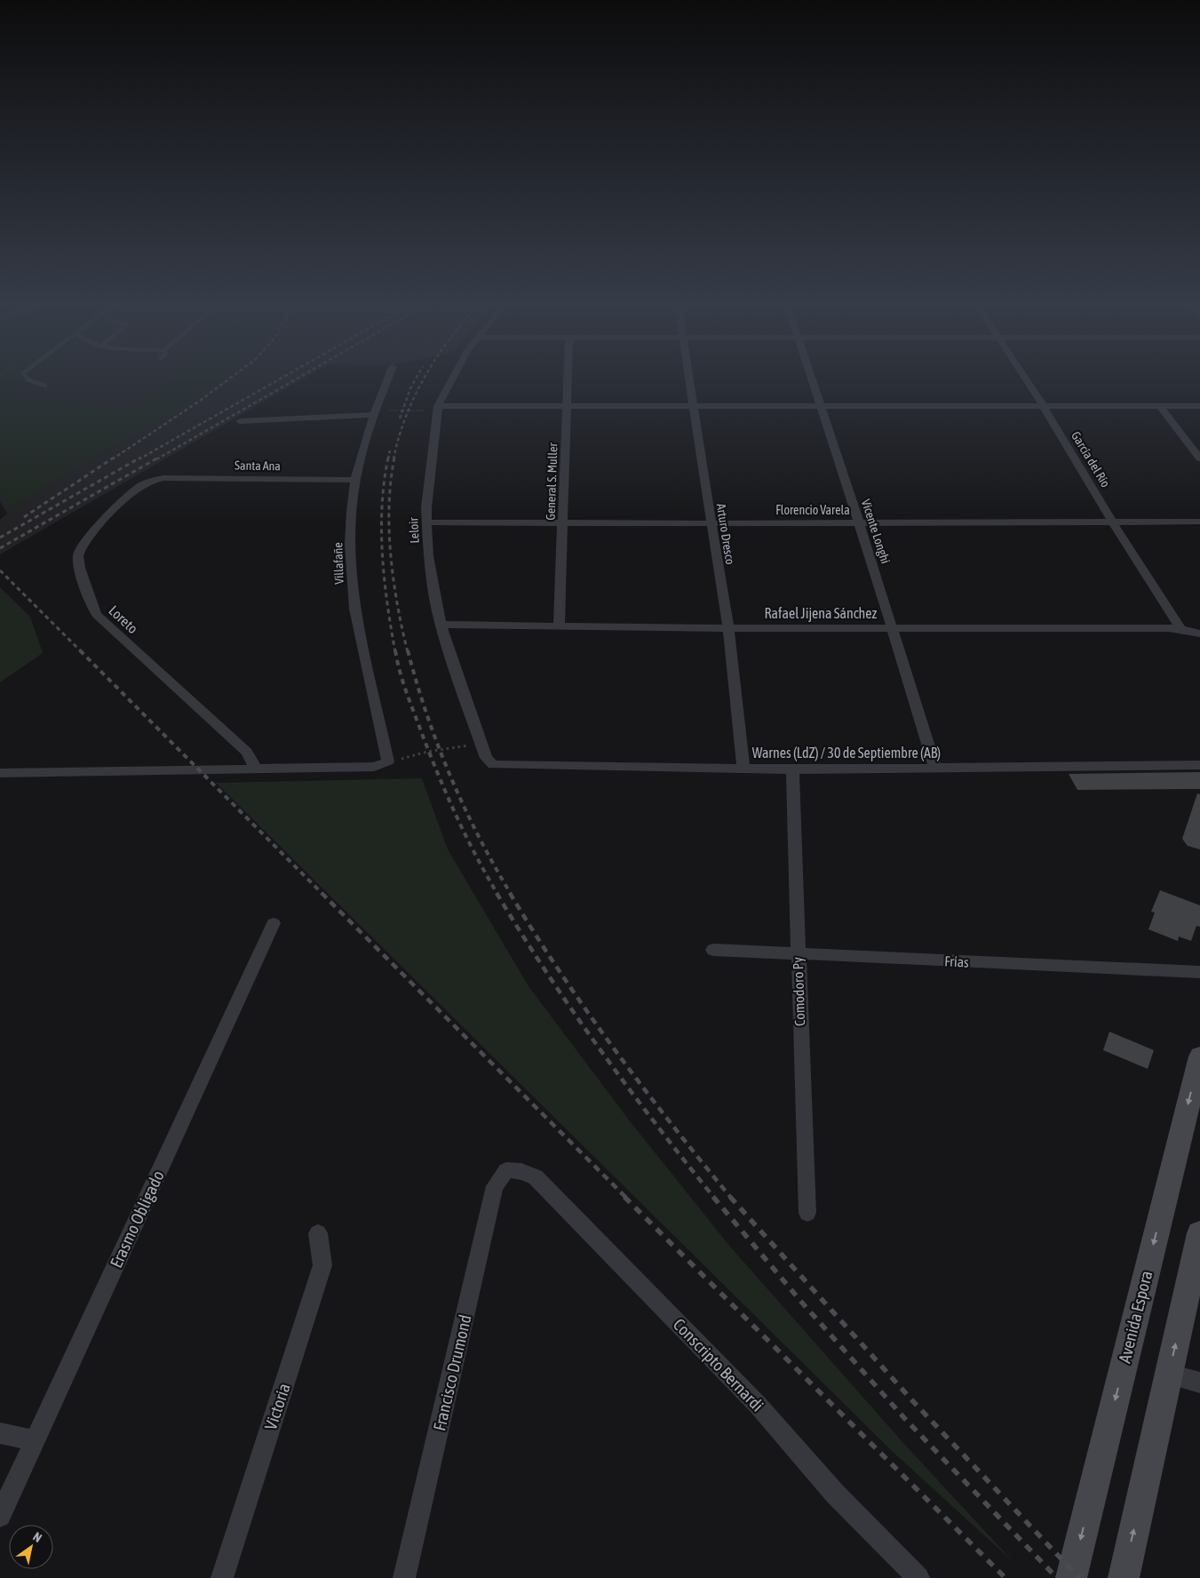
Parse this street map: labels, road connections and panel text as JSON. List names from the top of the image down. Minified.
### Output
{"streets":{"main road":["Avenida Espora"],"street":["García del Río","Santa Ana","General S. Muller","Florencio Varela","Leloir","Vicente Longhi","Arturo Dresco","Villafañe","Rafael Jijena Sánchez","Loreto","Warnes (LdZ) / 30 de Septiembre (AB)","Frías","Comodoro Py","Erasmo Obligado","Conscripto Bernardi","Francisco Drumond","Victoria"]},"crossings":[["García del Río","Florencio Varela"],["García del Río","Rafael Jijena Sánchez"],["Santa Ana","Villafañe"],["Santa Ana","Loreto"],["General S. Muller","Florencio Varela"],["General S. Muller","Rafael Jijena Sánchez"],["Florencio Varela","Leloir"],["Florencio Varela","Vicente Longhi"],["Florencio Varela","Arturo Dresco"],["Leloir","Rafael Jijena Sánchez"],["Leloir","Warnes (LdZ) / 30 de Septiembre (AB)"],["Vicente Longhi","Rafael Jijena Sánchez"],["Vicente Longhi","Warnes (LdZ) / 30 de Septiembre (AB)"],["Arturo Dresco","Rafael Jijena Sánchez"],["Arturo Dresco","Warnes (LdZ) / 30 de Septiembre (AB)"],["Warnes (LdZ) / 30 de Septiembre (AB)","Comodoro Py"],["Frías","Comodoro Py"],["Conscripto Bernardi","Francisco Drumond"]],"north":"top right"}
